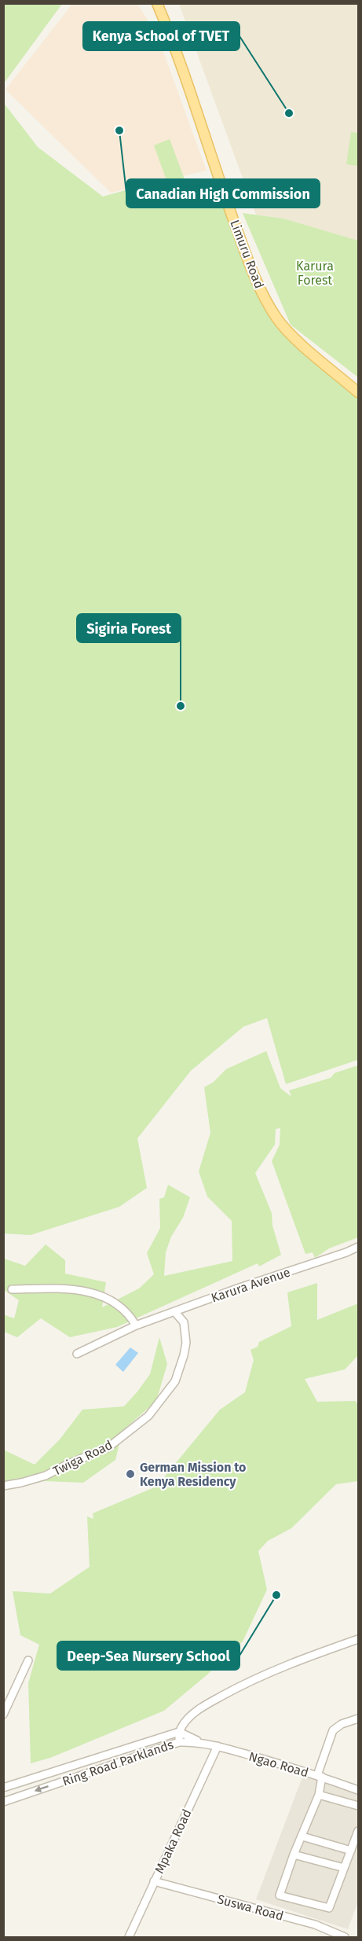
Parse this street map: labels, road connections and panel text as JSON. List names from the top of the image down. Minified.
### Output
{"streets":{"main road":["Limuru Road"],"street":["Karura Avenue","Twiga Road","Ring Road Parklands","Ngao Road","Mpaka Road","Suswa Road"]},"crossings":[["Karura Avenue","Twiga Road"],["Ring Road Parklands","Ngao Road"],["Ngao Road","Mpaka Road"],["Mpaka Road","Suswa Road"]],"parks":["Karura Forest"],"places":["Kenya School of TVET","Canadian High Commission","Sigiria Forest","German Mission to Kenya Residency","Deep-Sea Nursery School"]}
